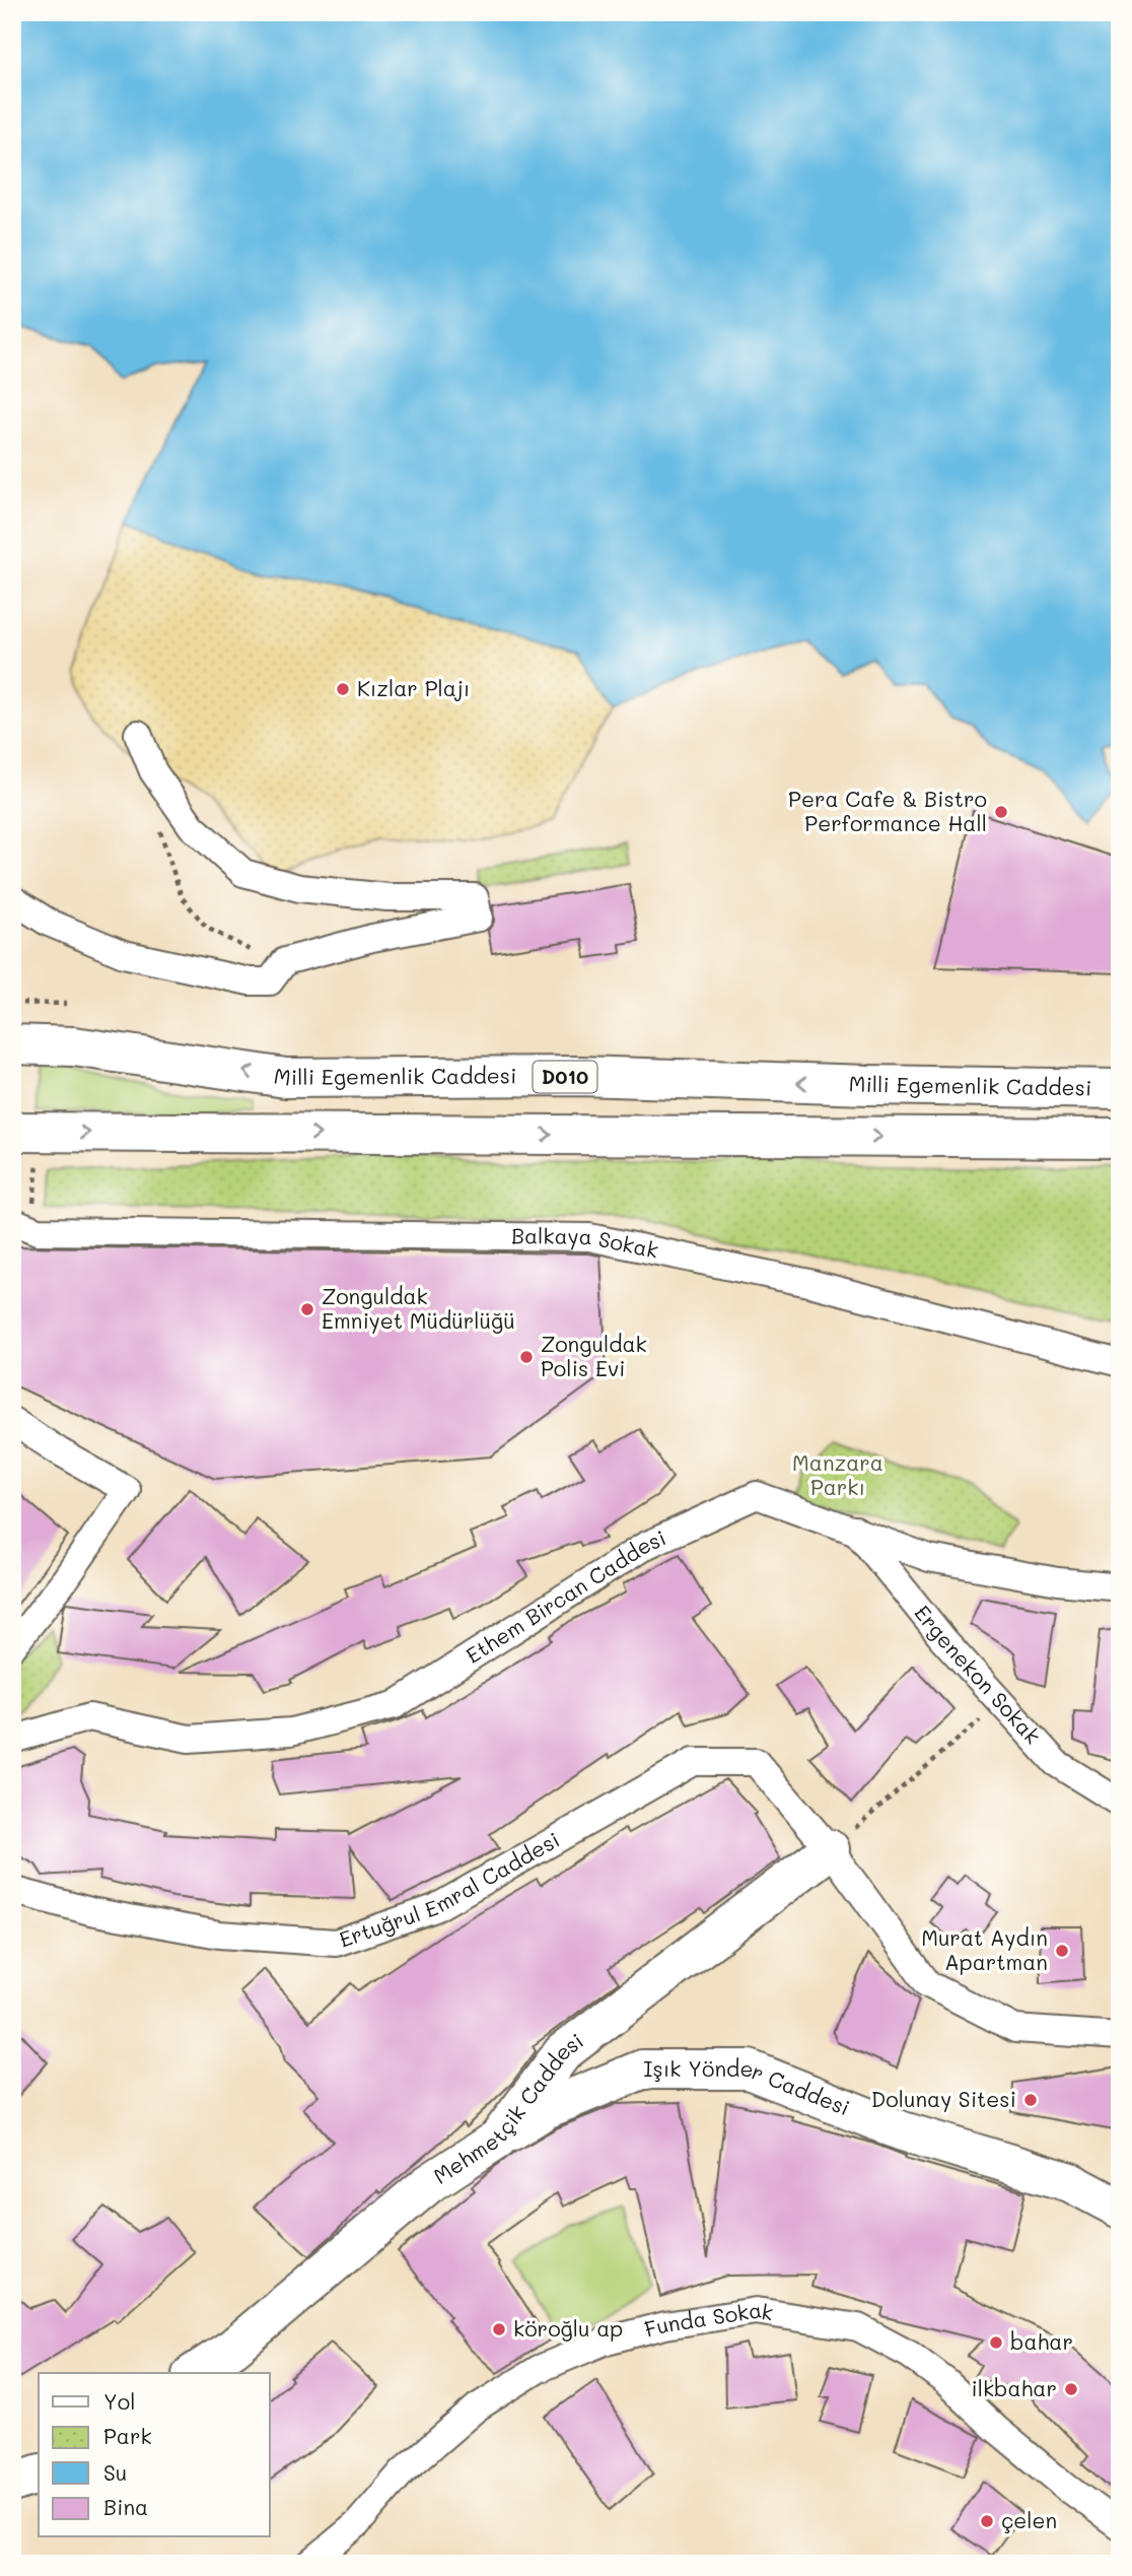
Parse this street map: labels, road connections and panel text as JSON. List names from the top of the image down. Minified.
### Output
{"streets":{"main road":["Milli Egemenlik Caddesi","D010","Işık Yönder Caddesi","Mehmetçik Caddesi"],"street":["Balkaya Sokak","Ethem Bircan Caddesi","Ergenekon Sokak","Ertuğrul Emral Caddesi","Funda Sokak"]},"crossings":[["Ethem Bircan Caddesi","Ergenekon Sokak"],["Ertuğrul Emral Caddesi","Mehmetçik Caddesi"],["Işık Yönder Caddesi","Mehmetçik Caddesi"]],"parks":["Manzara Parkı"],"places":["Kızlar Plajı","Pera Cafe & Bistro Performance Hall","Zonguldak Emniyet Müdürlüğü","Zonguldak Polis Evi","Murat Aydın Apartman","Dolunay Sitesi","köroğlu ap","bahar","ilkbahar","çelen"],"legend":["Yol","Park","Su","Bina"]}
